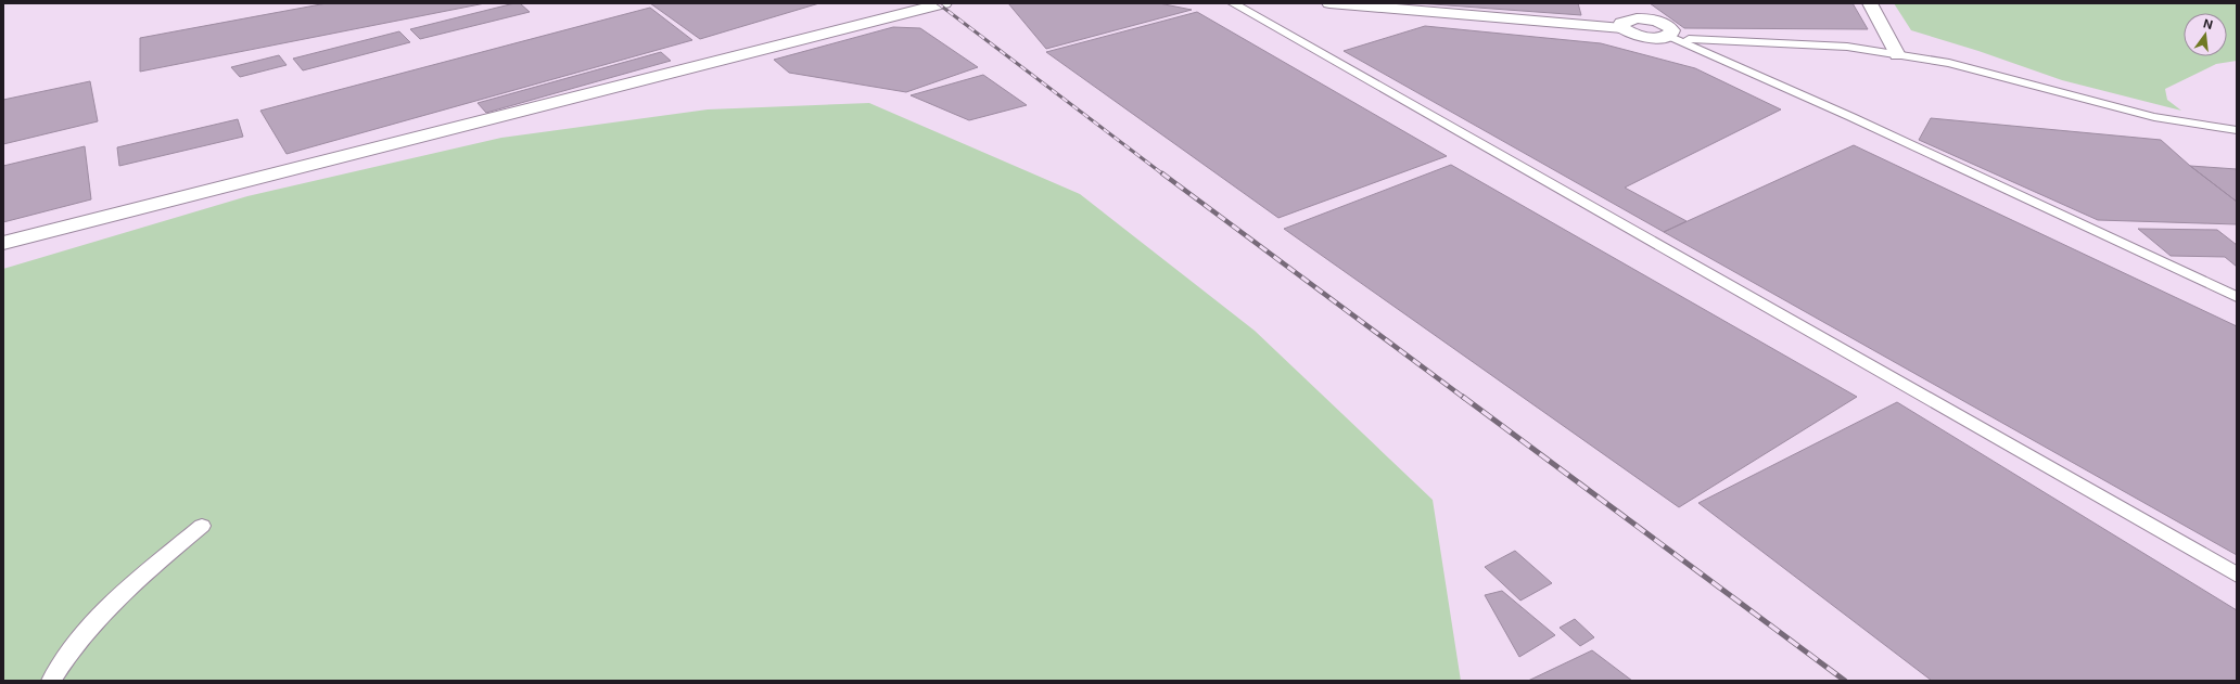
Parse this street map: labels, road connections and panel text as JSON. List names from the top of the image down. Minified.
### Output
{"north":"top"}
